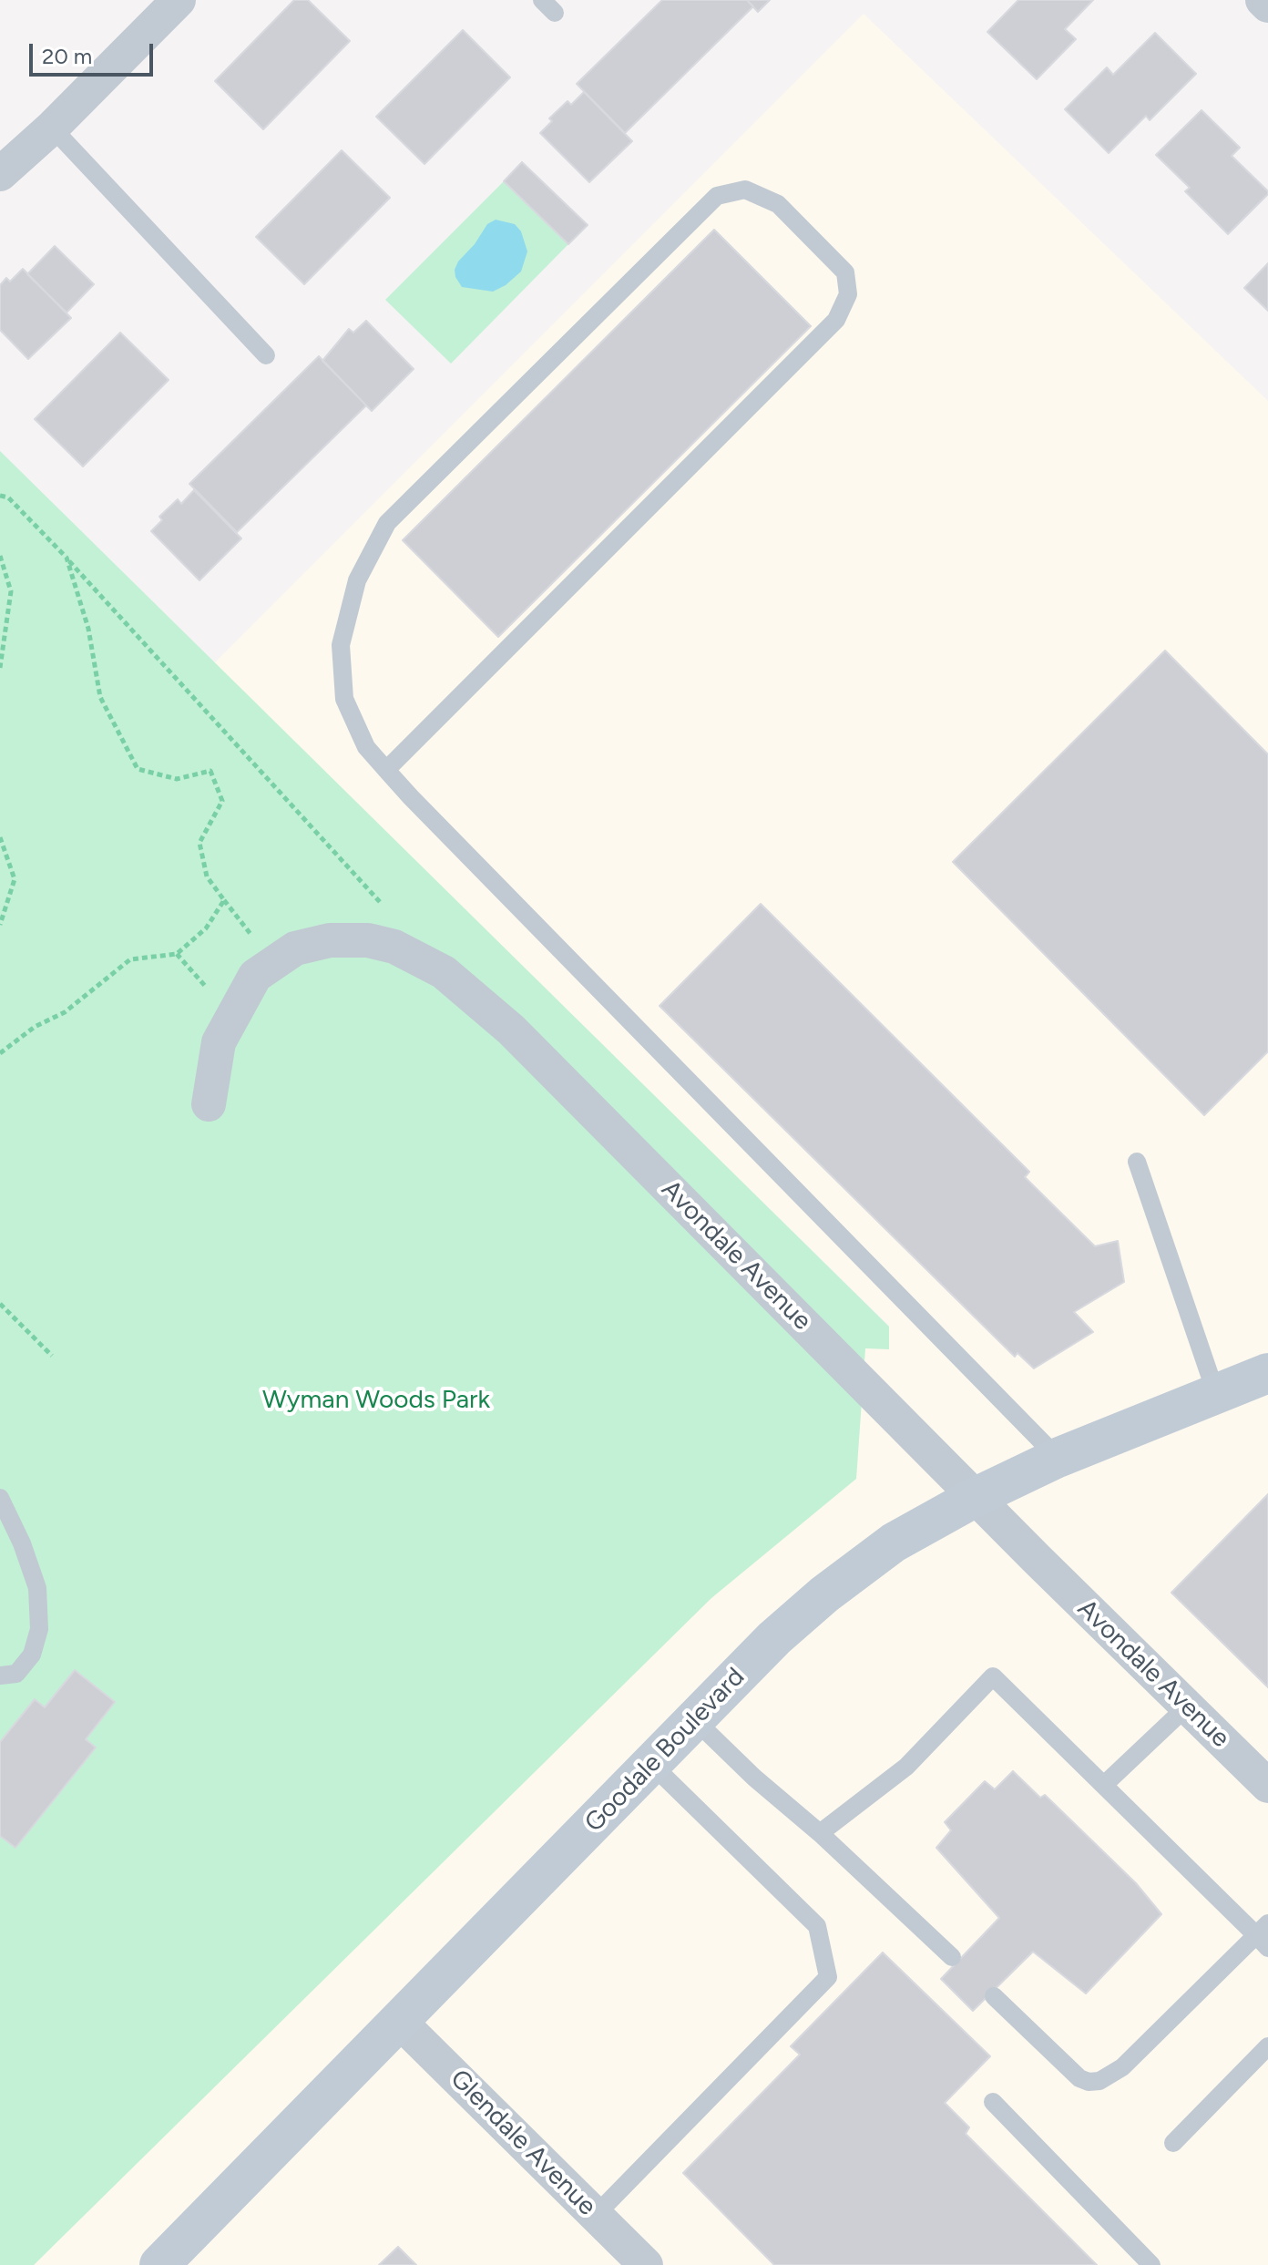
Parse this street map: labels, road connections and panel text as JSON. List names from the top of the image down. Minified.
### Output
{"streets":{"main road":["Goodale Boulevard"],"street":["Avondale Avenue","Glendale Avenue"]},"crossings":[["Avondale Avenue","Goodale Boulevard"],["Goodale Boulevard","Glendale Avenue"]],"parks":["Wyman Woods Park"],"scale_bar":"20 m"}
